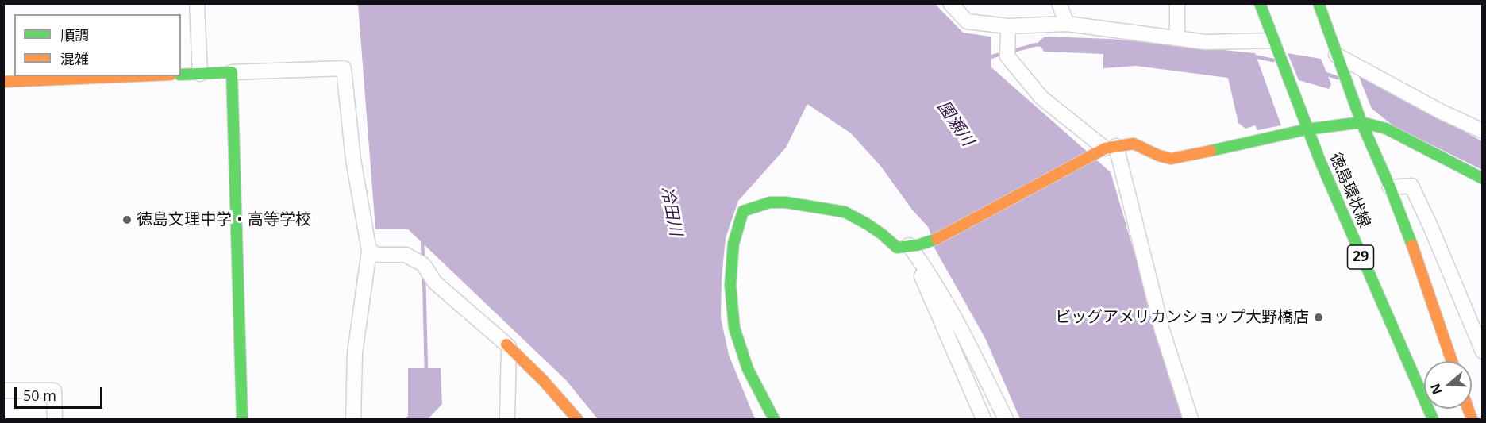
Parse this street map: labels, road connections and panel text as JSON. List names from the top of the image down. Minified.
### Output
{"streets":{"street":["徳島環状線","29"]},"water":["園瀬川","冷田川"],"places":["徳島文理中学・高等学校","ビッグアメリカンショップ大野橋店"],"legend":["順調","混雑"],"scale_bar":"50 m","north":"left"}
